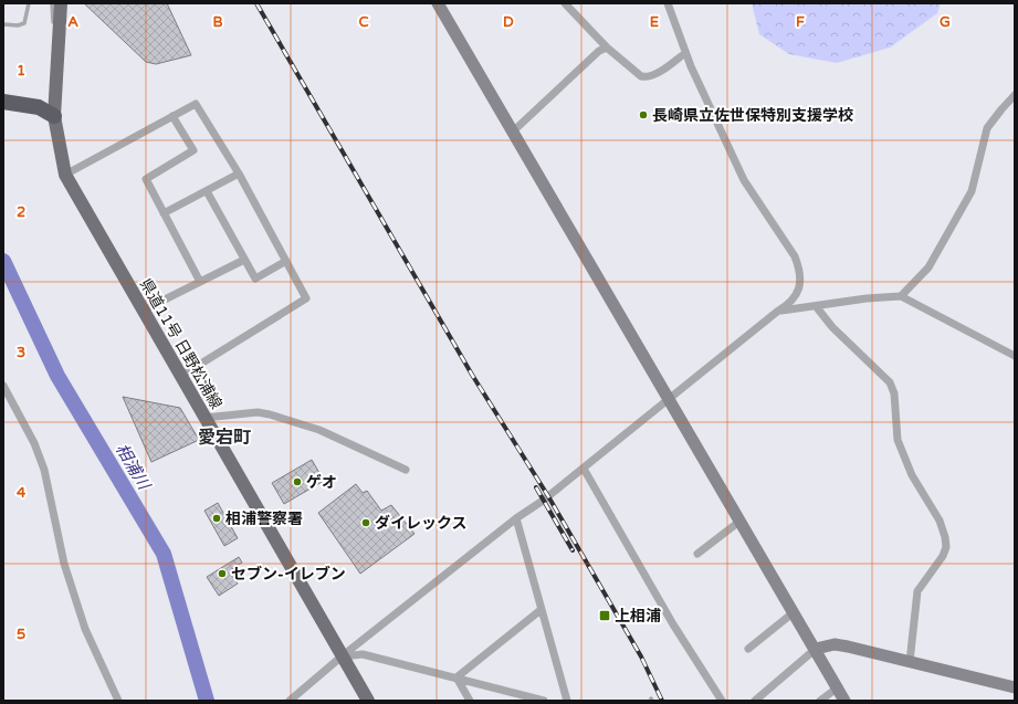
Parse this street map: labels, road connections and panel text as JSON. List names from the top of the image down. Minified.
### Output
{"streets":{"main road":["県道11号 日野松浦線"]},"districts":["愛宕町"],"water":["相浦川"],"places":{"other":["長崎県立佐世保特別支援学校","ゲオ","相浦警察署","ダイレックス","セブン-イレブン"],"transit":["上相浦"]},"grid":{"columns":["A","B","C","D","E","F","G"],"rows":["1","2","3","4","5"]}}
